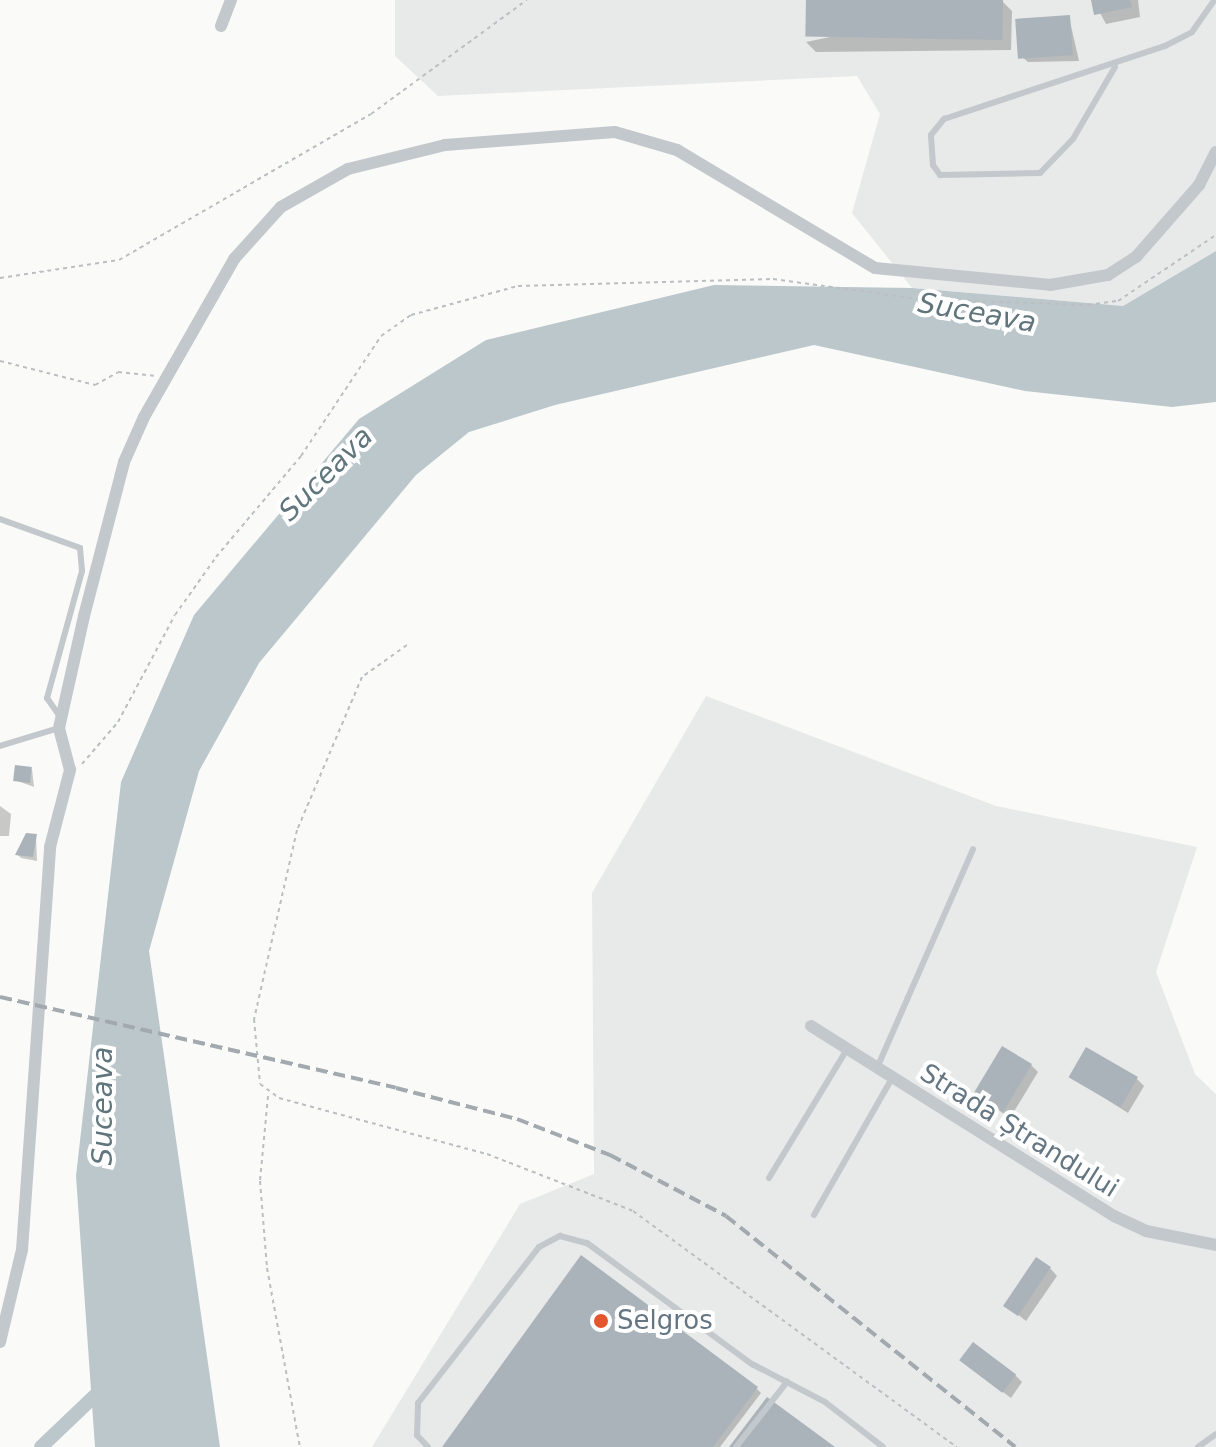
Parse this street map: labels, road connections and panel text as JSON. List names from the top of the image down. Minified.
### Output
{"streets":{"street":["Strada Ștrandului"]},"water":["Suceava"],"places":["Selgros"]}
